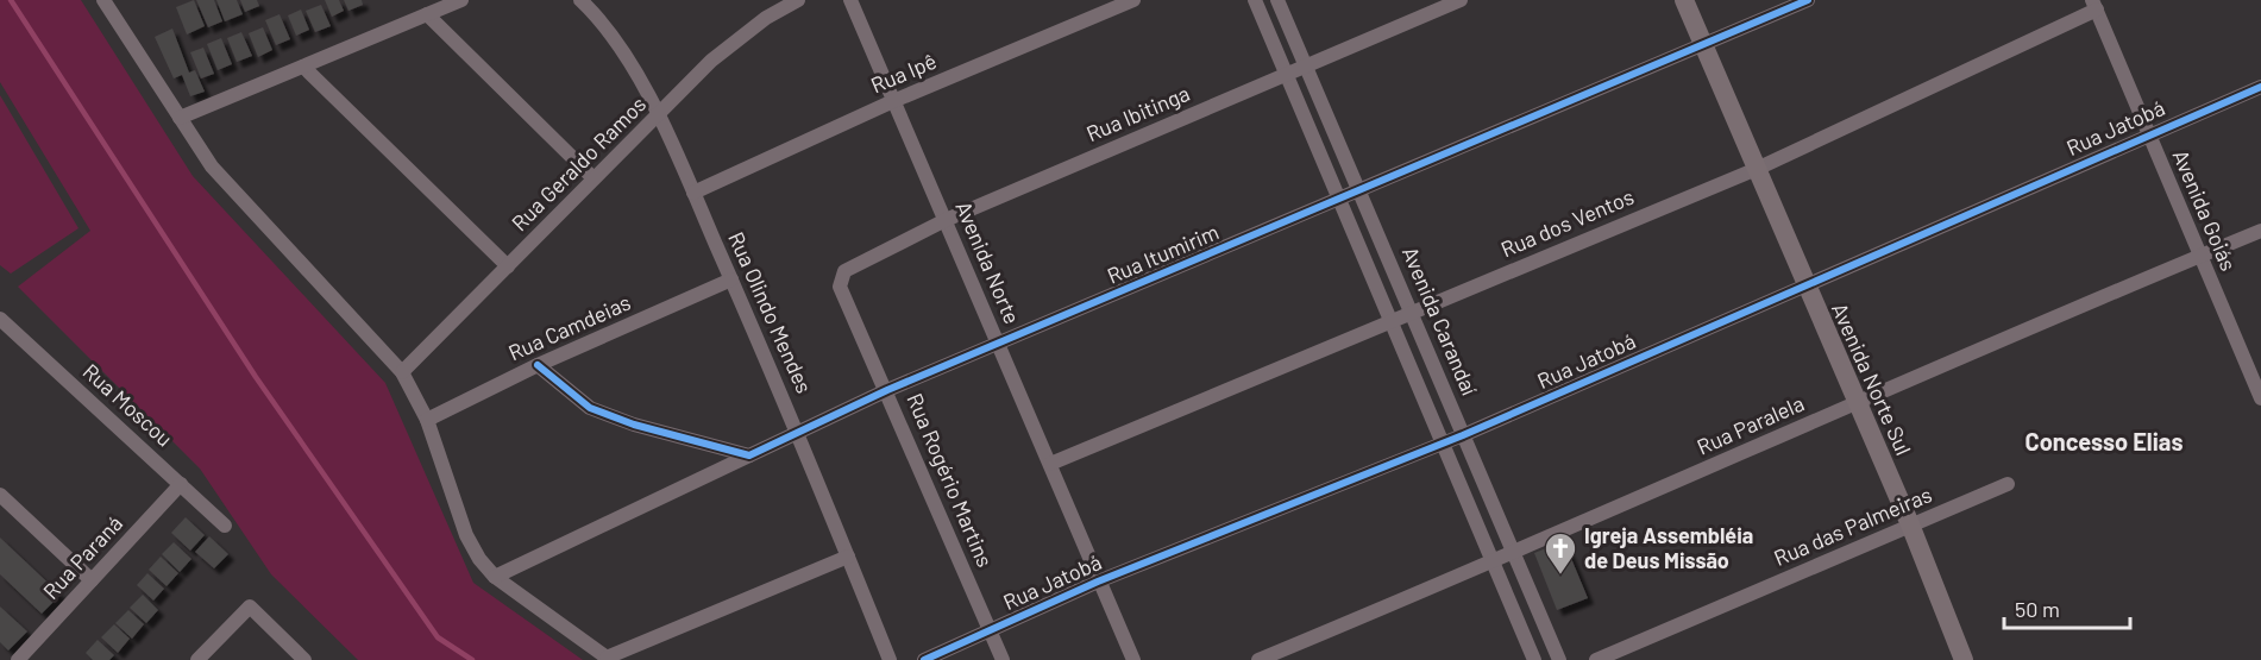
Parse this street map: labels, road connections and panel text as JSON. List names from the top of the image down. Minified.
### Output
{"streets":{"street":["Rua Ipê","Rua Ibitinga","Rua Jatobá","Rua Geraldo Ramos","Avenida Goiás","Rua dos Ventos","Rua Itumirim","Avenida Norte","Rua Olindo Mendes","Avenida Carandaí","Rua Camdeias","Avenida Norte Sul","Rua Moscou","Rua Paralela","Rua Rogério Martins","Rua das Palmeiras","Rua Paraná"]},"crossings":[["Rua Ipê","Avenida Norte"],["Rua Ipê","Rua Olindo Mendes"],["Rua Ibitinga","Avenida Norte"],["Rua Ibitinga","Avenida Carandaí"],["Rua Ibitinga","Rua Rogério Martins"],["Rua Jatobá","Avenida Goiás"],["Rua Jatobá","Avenida Norte"],["Rua Jatobá","Avenida Carandaí"],["Rua Jatobá","Avenida Norte Sul"],["Rua Jatobá","Rua Rogério Martins"],["Rua Geraldo Ramos","Rua Olindo Mendes"],["Avenida Goiás","Rua dos Ventos"],["Avenida Goiás","Rua Paralela"],["Rua dos Ventos","Avenida Norte"],["Rua dos Ventos","Avenida Carandaí"],["Rua dos Ventos","Avenida Norte Sul"],["Rua Itumirim","Avenida Norte"],["Rua Itumirim","Rua Olindo Mendes"],["Rua Itumirim","Avenida Carandaí"],["Rua Itumirim","Avenida Norte Sul"],["Rua Itumirim","Rua Rogério Martins"],["Rua Olindo Mendes","Rua Camdeias"],["Avenida Carandaí","Rua Paralela"],["Avenida Norte Sul","Rua Paralela"],["Avenida Norte Sul","Rua das Palmeiras"],["Rua Moscou","Rua Paraná"]],"districts":["Concesso Elias"],"places":{"church":["Igreja Assembléia de Deus Missão"]},"scale_bar":"50 m"}
